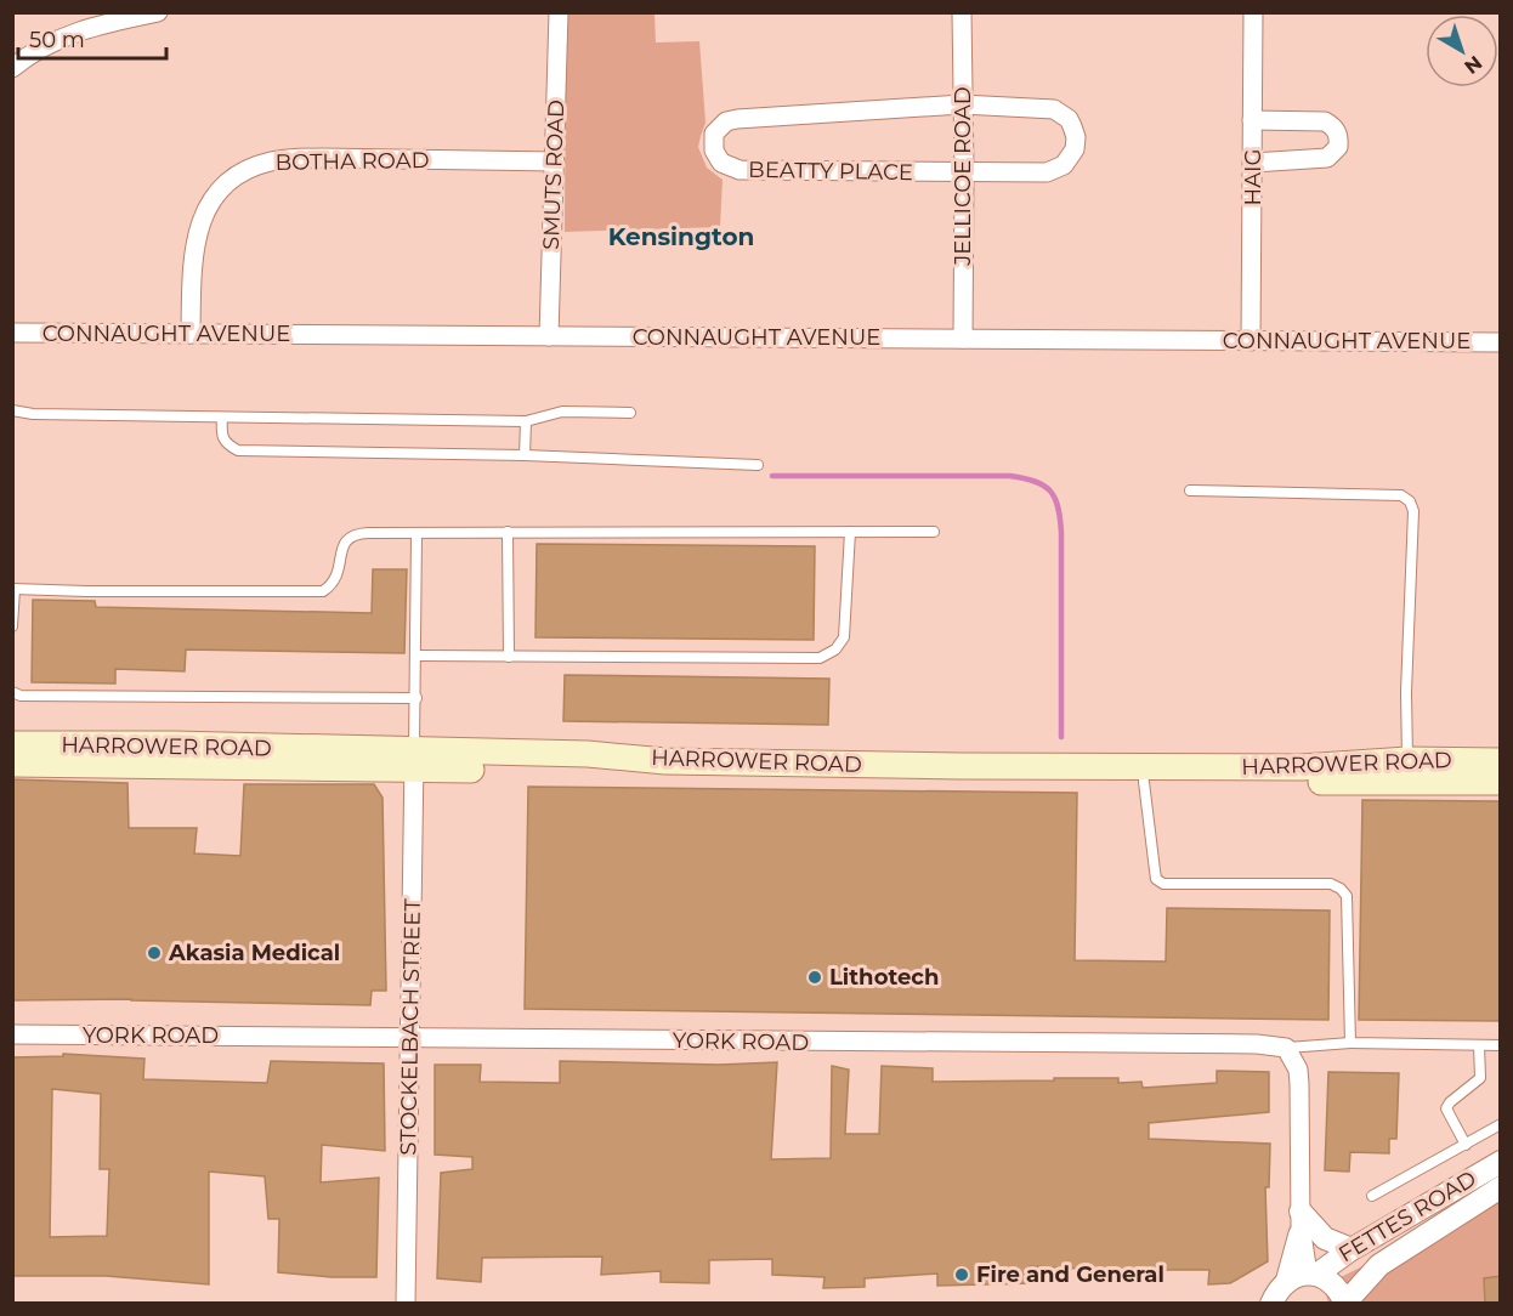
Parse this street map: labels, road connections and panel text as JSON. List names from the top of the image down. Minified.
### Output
{"streets":{"main road":["HARROWER ROAD"],"street":["BOTHA ROAD","BEATTY PLACE","SMUTS ROAD","JELLICOE ROAD","HAIG","CONNAUGHT AVENUE","STOCKELBACH STREET","YORK ROAD","FETTES ROAD"]},"crossings":[["BOTHA ROAD","SMUTS ROAD"],["BOTHA ROAD","CONNAUGHT AVENUE"],["BEATTY PLACE","JELLICOE ROAD"],["SMUTS ROAD","CONNAUGHT AVENUE"],["JELLICOE ROAD","CONNAUGHT AVENUE"],["HAIG","CONNAUGHT AVENUE"],["HARROWER ROAD","STOCKELBACH STREET"],["STOCKELBACH STREET","YORK ROAD"]],"districts":["Kensington"],"places":["Akasia Medical","Lithotech","Fire and General"],"scale_bar":"50 m","north":"bottom right"}
